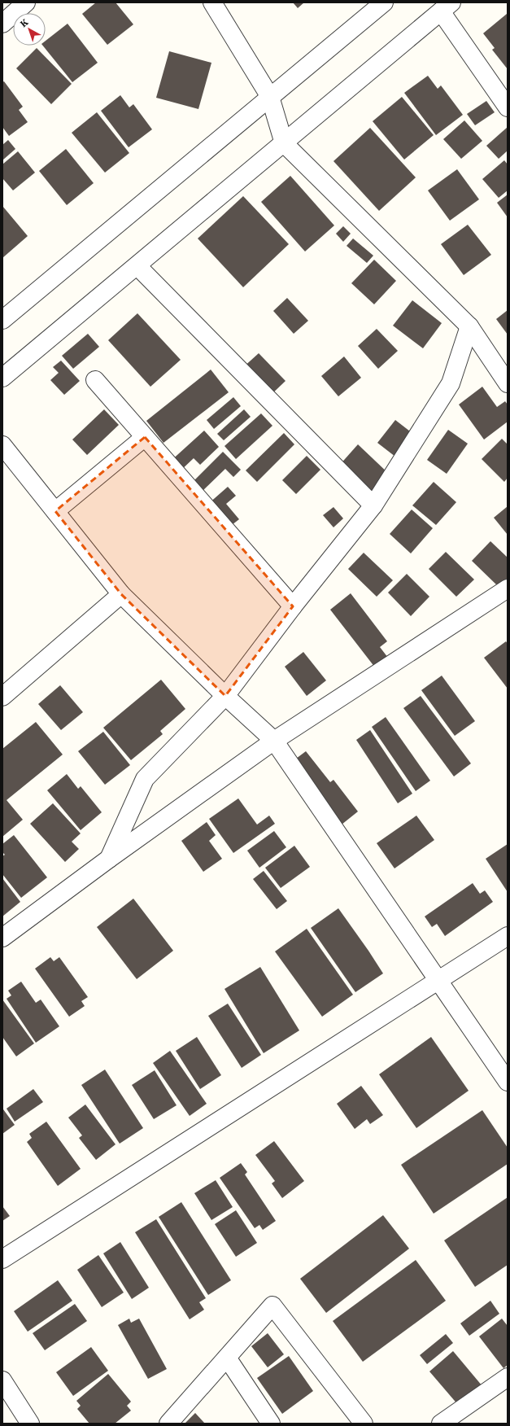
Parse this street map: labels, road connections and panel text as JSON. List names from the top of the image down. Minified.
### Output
{"north":"top left"}
